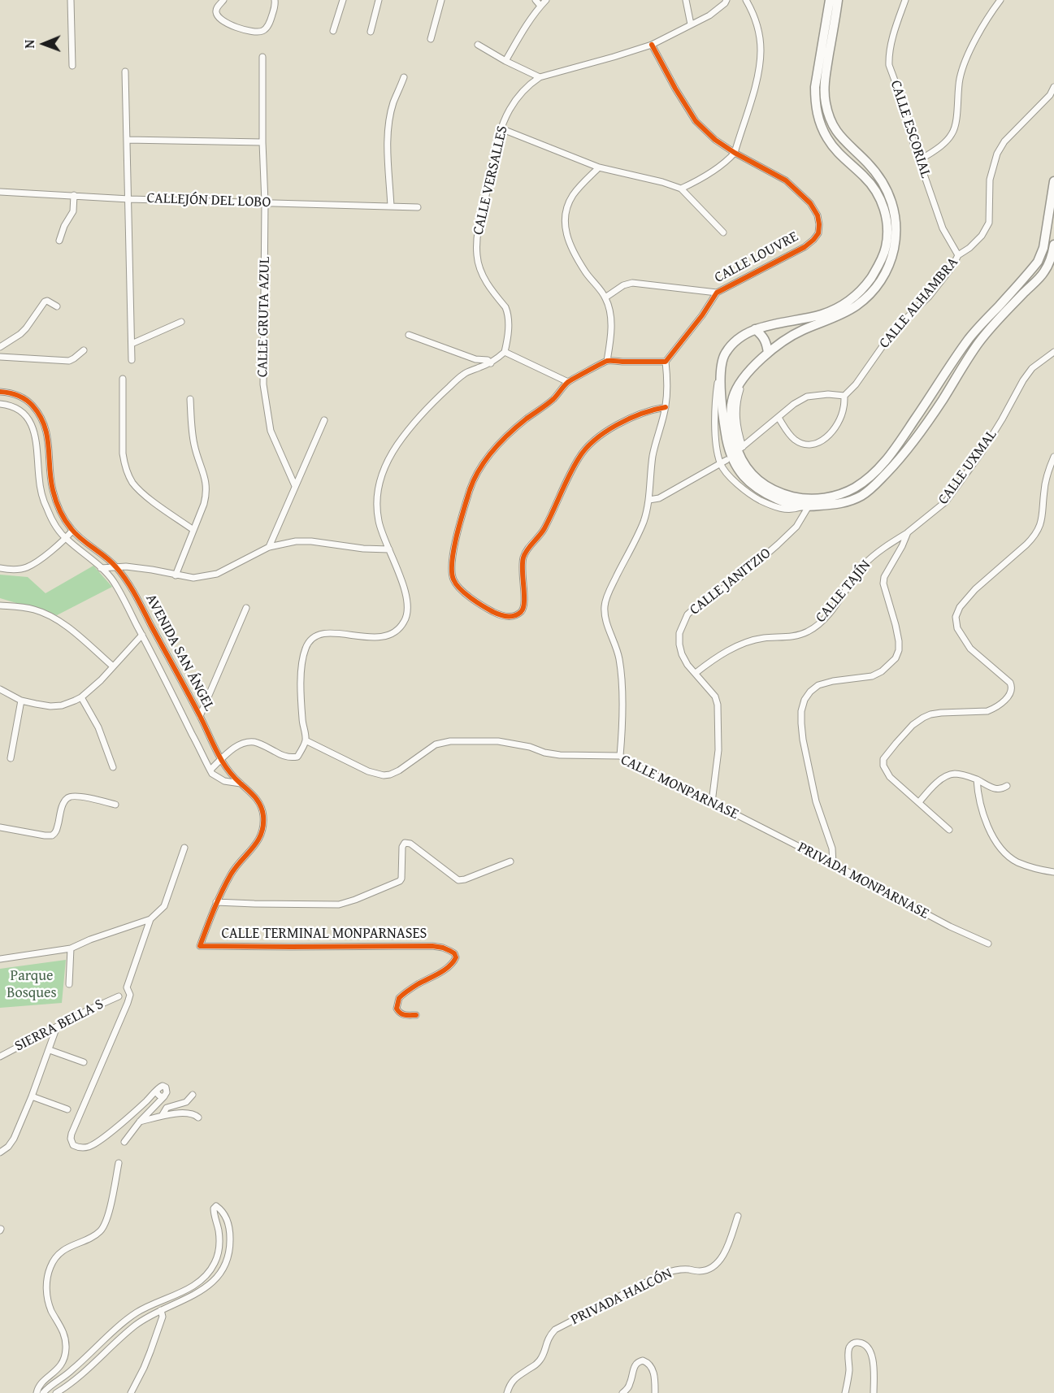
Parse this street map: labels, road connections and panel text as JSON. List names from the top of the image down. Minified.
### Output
{"streets":{"street":["CALLE ESCORIAL","CALLE VERSALLES","CALLEJÓN DEL LOBO","CALLE LOUVRE","CALLE ALHAMBRA","CALLE GRUTA AZUL","CALLE UXMAL","CALLE JANITZIO","CALLE TAJÍN","AVENIDA SAN ÁNGEL","CALLE MONPARNASE","PRIVADA MONPARNASE","CALLE TERMINAL MONPARNASES","SIERRA BELLA S","PRIVADA HALCÓN"]},"crossings":[["CALLE ESCORIAL","CALLE ALHAMBRA"],["CALLE VERSALLES","CALLE LOUVRE"],["CALLEJÓN DEL LOBO","CALLE GRUTA AZUL"],["CALLE UXMAL","CALLE TAJÍN"],["CALLE UXMAL","PRIVADA MONPARNASE"],["CALLE JANITZIO","CALLE TAJÍN"],["CALLE JANITZIO","CALLE MONPARNASE"],["AVENIDA SAN ÁNGEL","CALLE TERMINAL MONPARNASES"],["CALLE MONPARNASE","PRIVADA MONPARNASE"]],"parks":["Parque Bosques"],"north":"left"}
